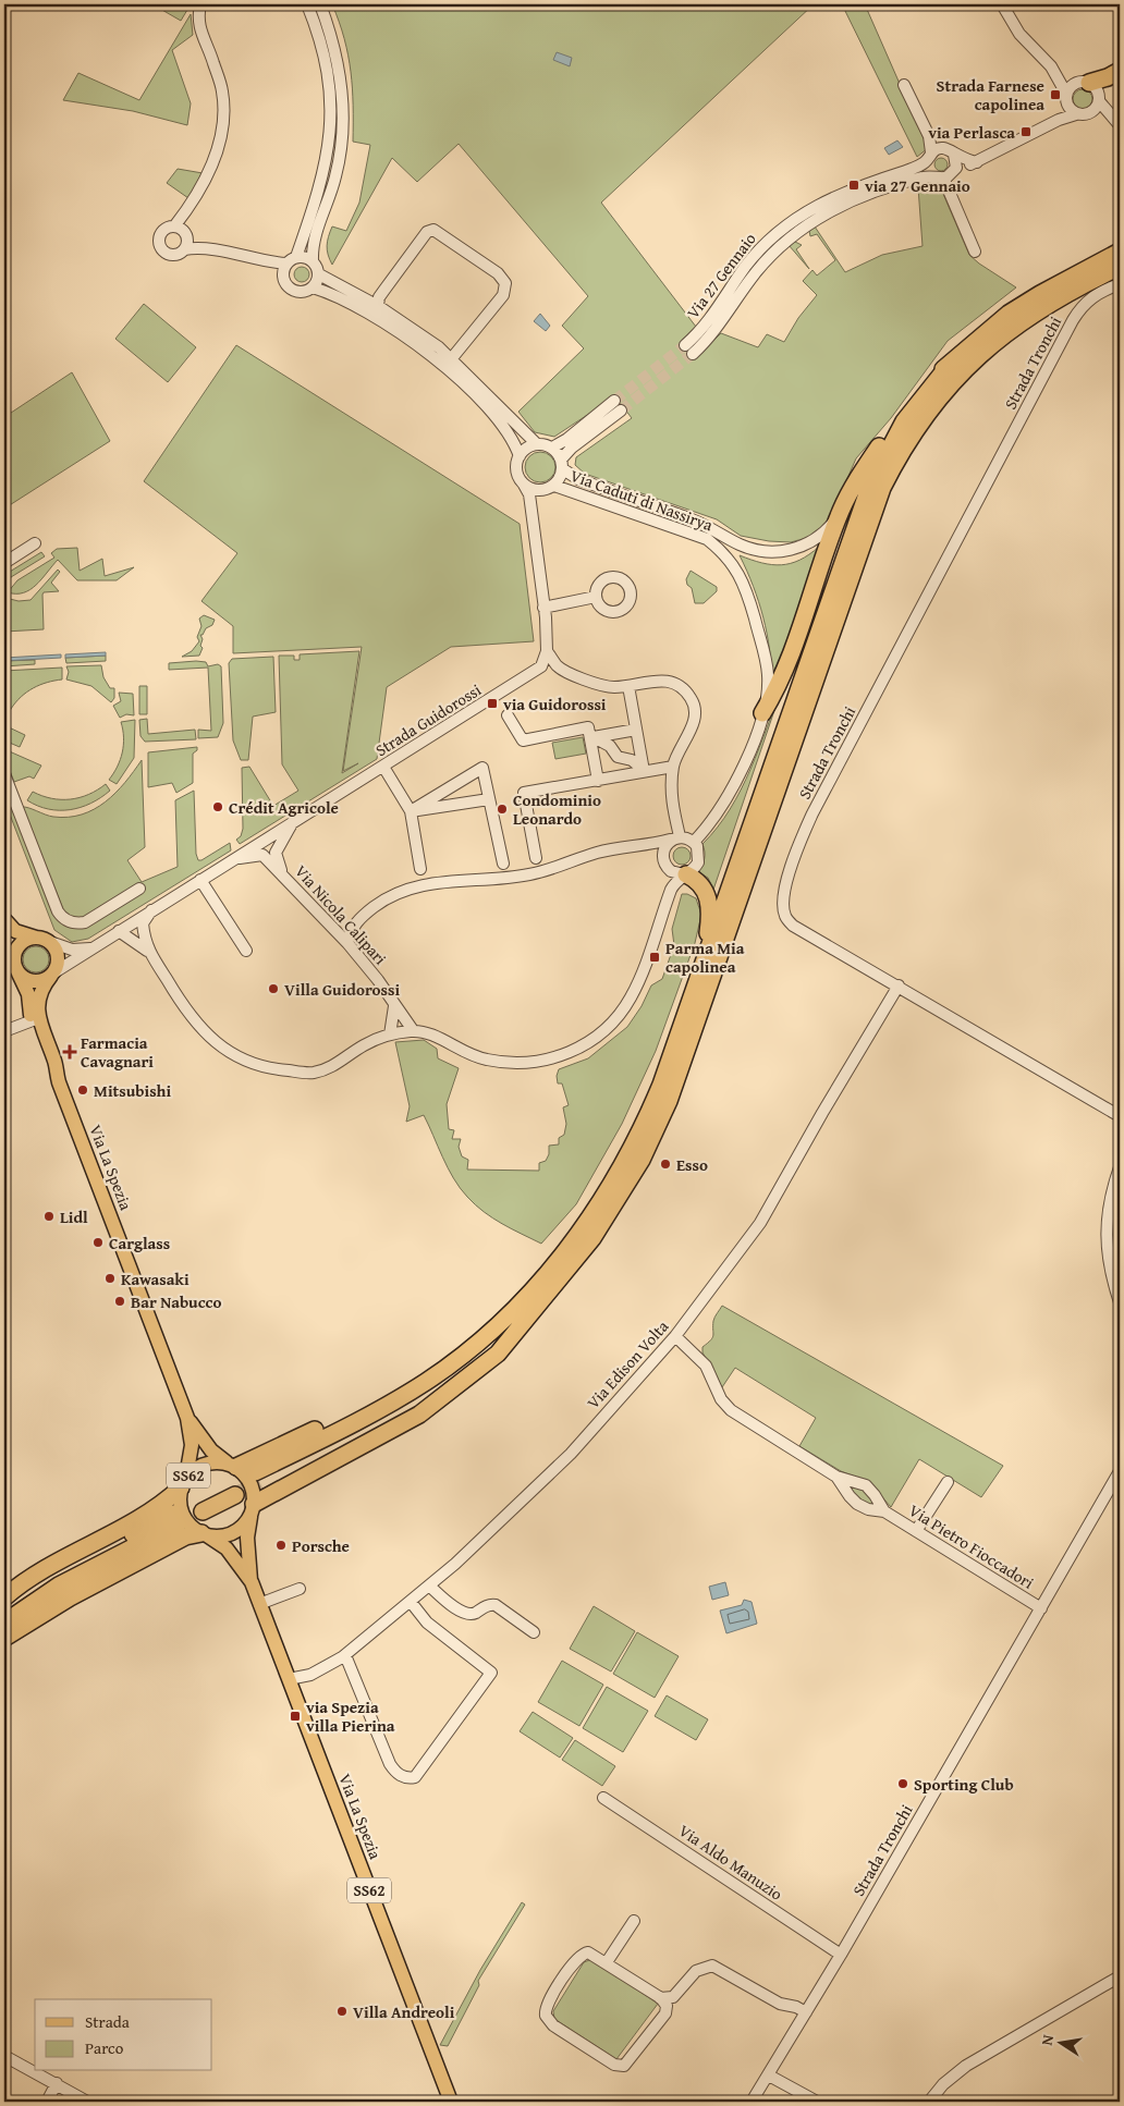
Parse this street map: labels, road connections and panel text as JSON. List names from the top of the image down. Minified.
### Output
{"streets":{"main road":["Via La Spezia","SS62"],"street":["Via 27 Gennaio","Strada Tronchi","Via Caduti di Nassirya","Strada Guidorossi","Via Nicola Calipari","Via Edison Volta","Via Pietro Fioccadori","Via Aldo Manuzio"]},"crossings":[["Strada Tronchi","Via Edison Volta"],["Strada Tronchi","Via Pietro Fioccadori"],["Strada Tronchi","Via Aldo Manuzio"],["Strada Guidorossi","Via Nicola Calipari"],["Strada Guidorossi","Via La Spezia"],["Via La Spezia","Via Edison Volta"],["Via La Spezia","SS62"],["Via Edison Volta","Via Pietro Fioccadori"]],"places":{"transit":["Strada Farnese capolinea","via Perlasca","via 27 Gennaio","via Guidorossi","Parma Mia capolinea","via Spezia villa Pierina"],"other":["Crédit Agricole","Condominio Leonardo","Villa Guidorossi","Mitsubishi","Esso","Lidl","Carglass","Kawasaki","Bar Nabucco","Porsche","Sporting Club","Villa Andreoli"],"health":["Farmacia Cavagnari"]},"legend":["Strada","Parco"],"north":"left"}
